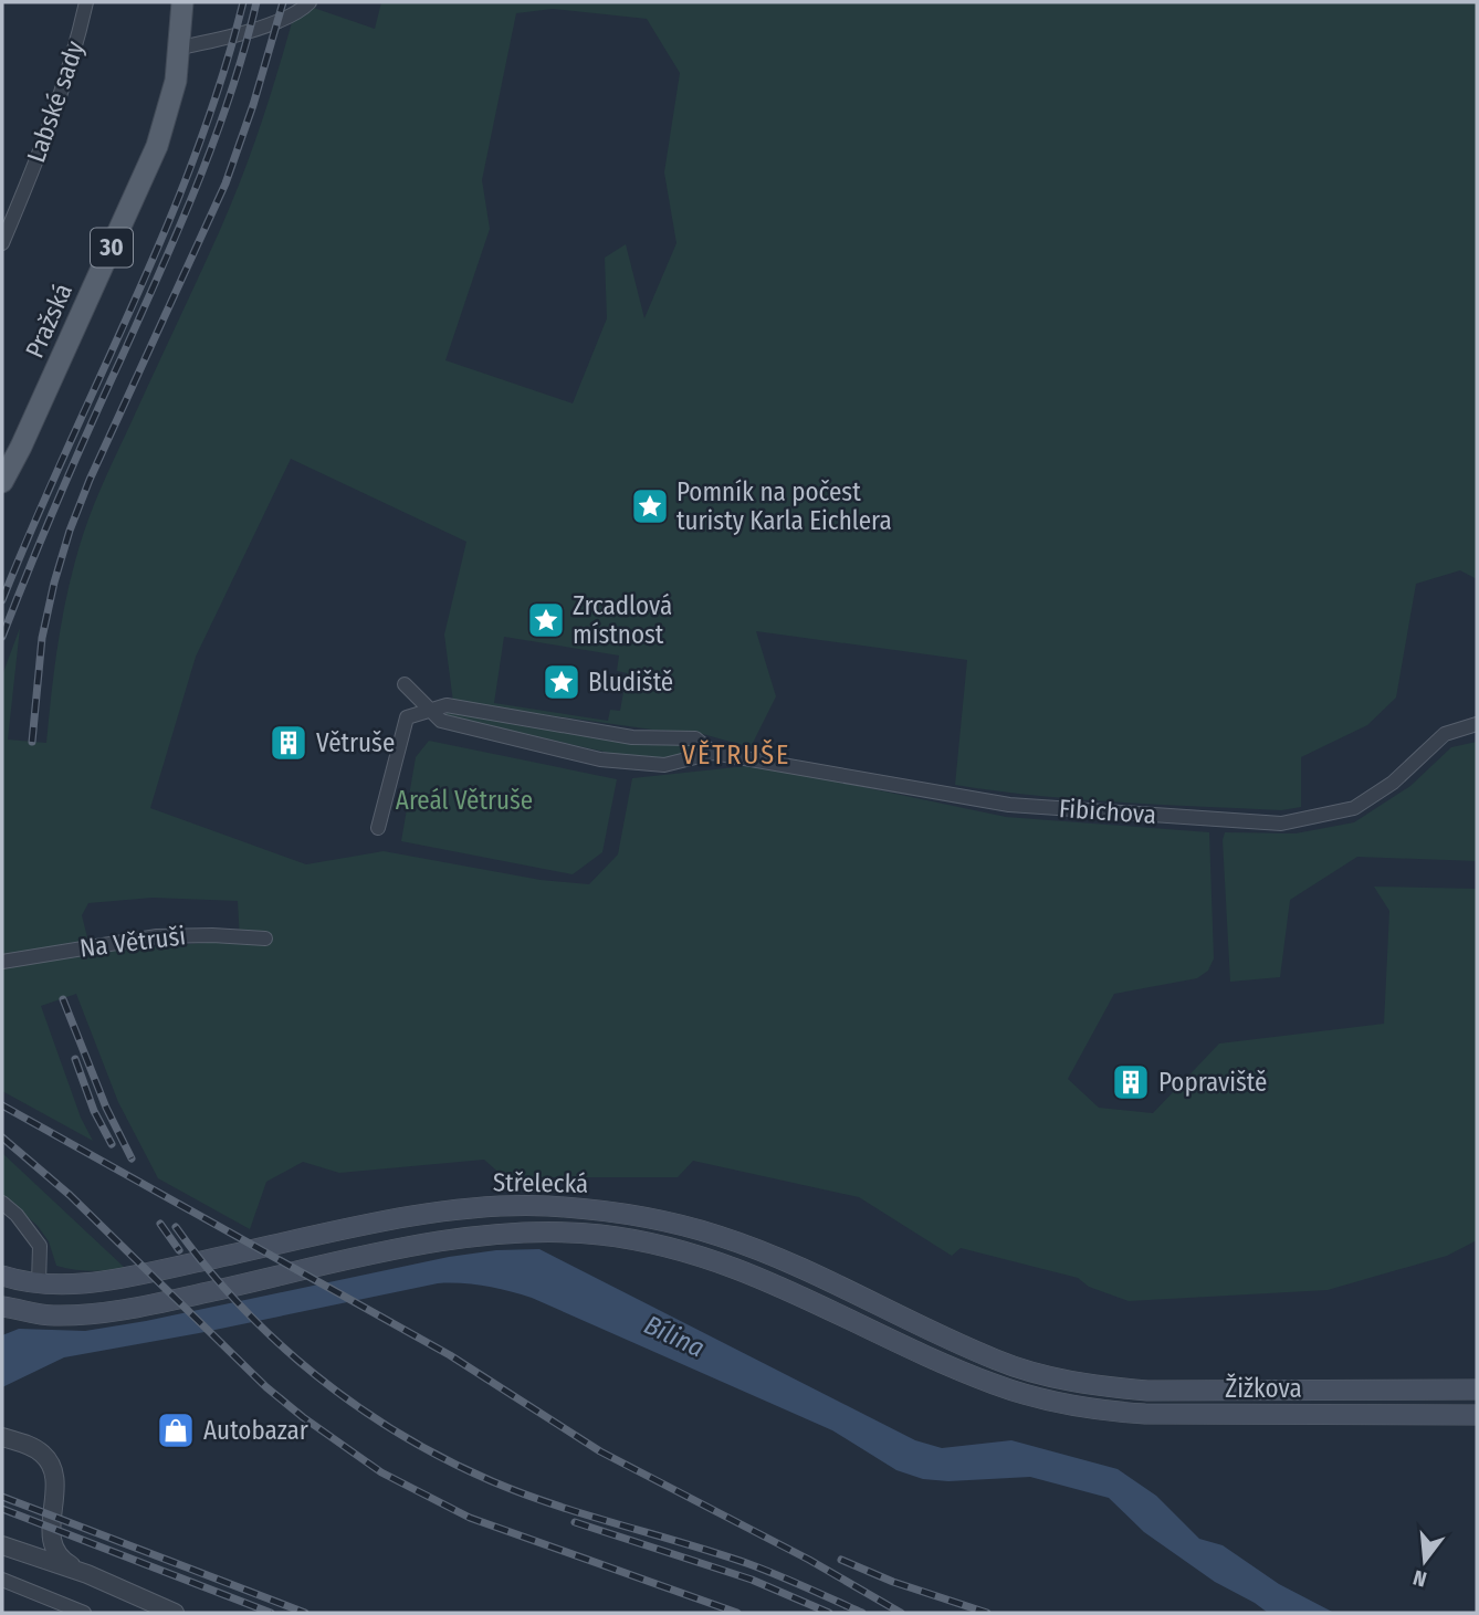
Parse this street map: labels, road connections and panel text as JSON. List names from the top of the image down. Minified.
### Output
{"streets":{"main road":["30","Pražská","Střelecká","Žižkova"],"street":["Labské sady","Fibichova","Na Větruši"]},"crossings":[["Střelecká","Žižkova"]],"districts":["VĚTRUŠE"],"water":["Bílina"],"parks":["Areál Větruše"],"places":{"place":["Pomník na počest turisty Karla Eichlera","Zrcadlová místnost","Bludiště"],"building":["Větruše","Popraviště"],"shop":["Autobazar"]},"north":"bottom"}
